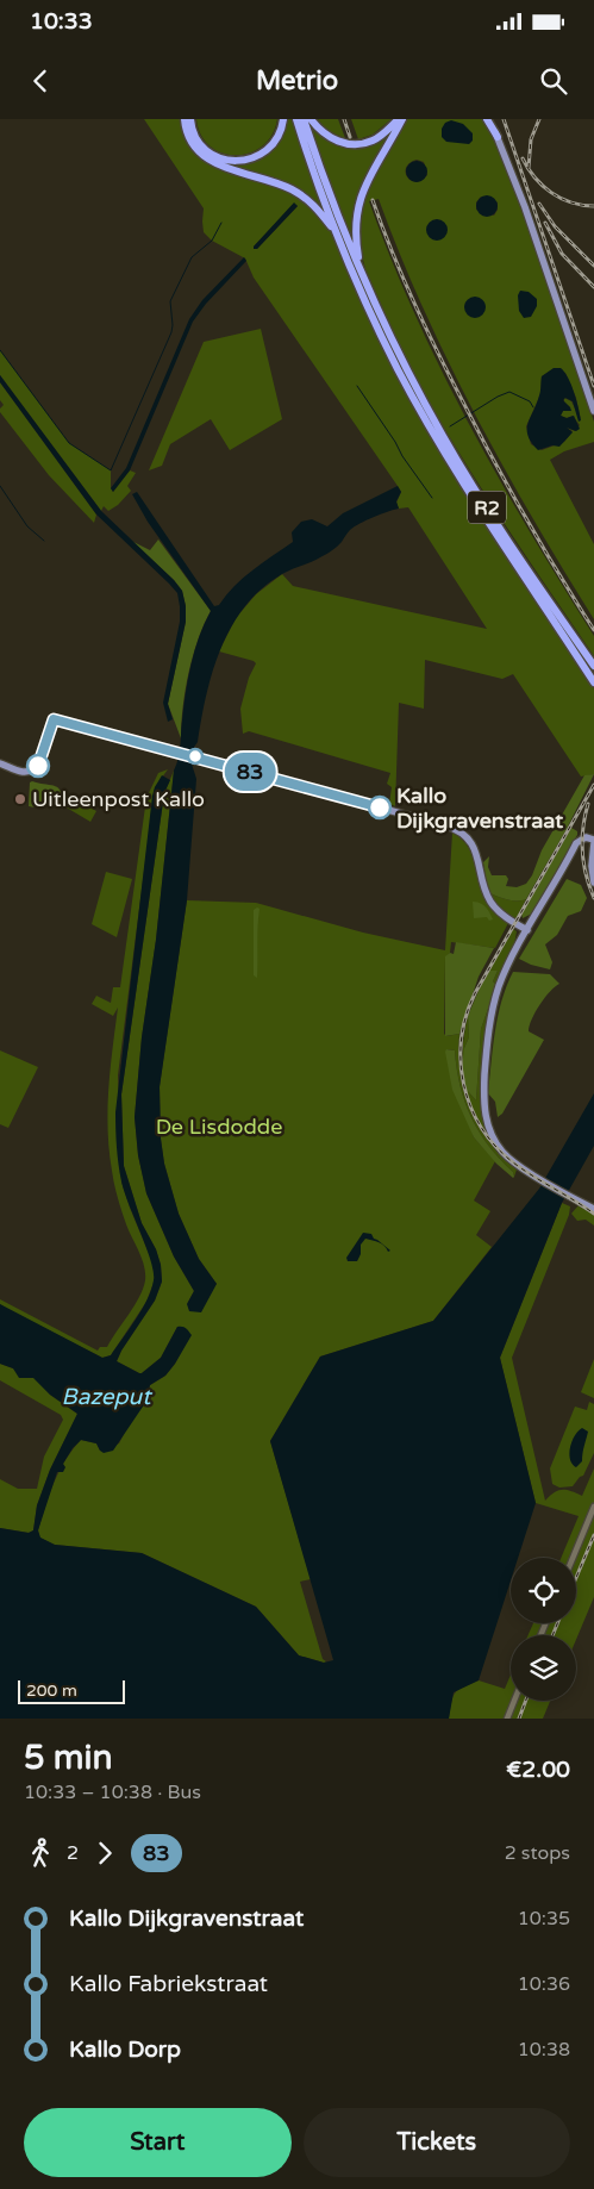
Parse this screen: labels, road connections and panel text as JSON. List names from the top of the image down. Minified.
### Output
{"streets":{"highway":["R2"]},"water":["Bazeput"],"parks":["De Lisdodde"],"places":["Uitleenpost Kallo","Kallo Dijkgravenstraat"],"lines":["bus line 83"],"scale_bar":"200 m","page":{"status":"10:33","header":"Metrio","on_map":"83","scale":"200 m","heading":["5 min","10:33 – 10:38 · Bus","€2.00"],"legs":["2","83","2 stops"],"list":[{"name":"Kallo Dijkgravenstraat","value":"10:35"},{"name":"Kallo Fabriekstraat","value":"10:36"},{"name":"Kallo Dorp","value":"10:38"}],"buttons":["Start","Tickets"]}}
